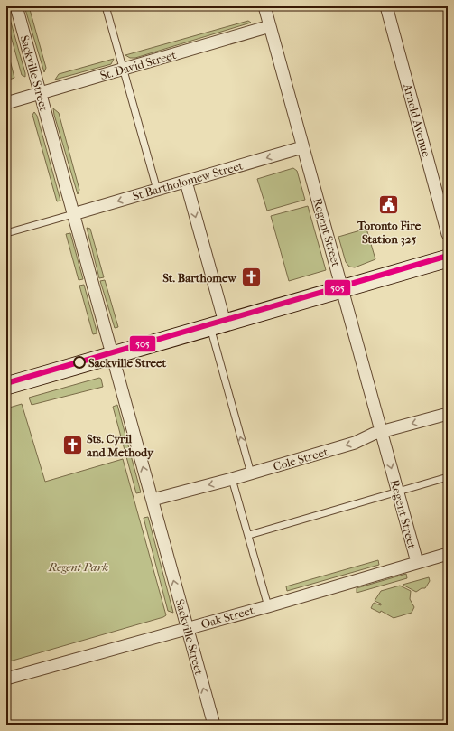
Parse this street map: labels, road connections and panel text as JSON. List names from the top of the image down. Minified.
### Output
{"streets":{"street":["St. David Street","Sackville Street","Arnold Avenue","St Bartholomew Street","Regent Street","Cole Street","Oak Street"]},"crossings":[["St. David Street","Sackville Street"],["St. David Street","Regent Street"],["Sackville Street","St Bartholomew Street"],["Sackville Street","Cole Street"],["Sackville Street","Oak Street"],["St Bartholomew Street","Regent Street"],["Regent Street","Cole Street"],["Regent Street","Oak Street"]],"one_way":["Sackville Street","St Bartholomew Street","Cole Street"],"parks":["Regent Park"],"places":{"public building":["Toronto Fire Station 325"],"church":["St. Barthomew","Sts. Cyril and Methody"],"other":["Sackville Street"]},"lines":["transit line 505"]}
